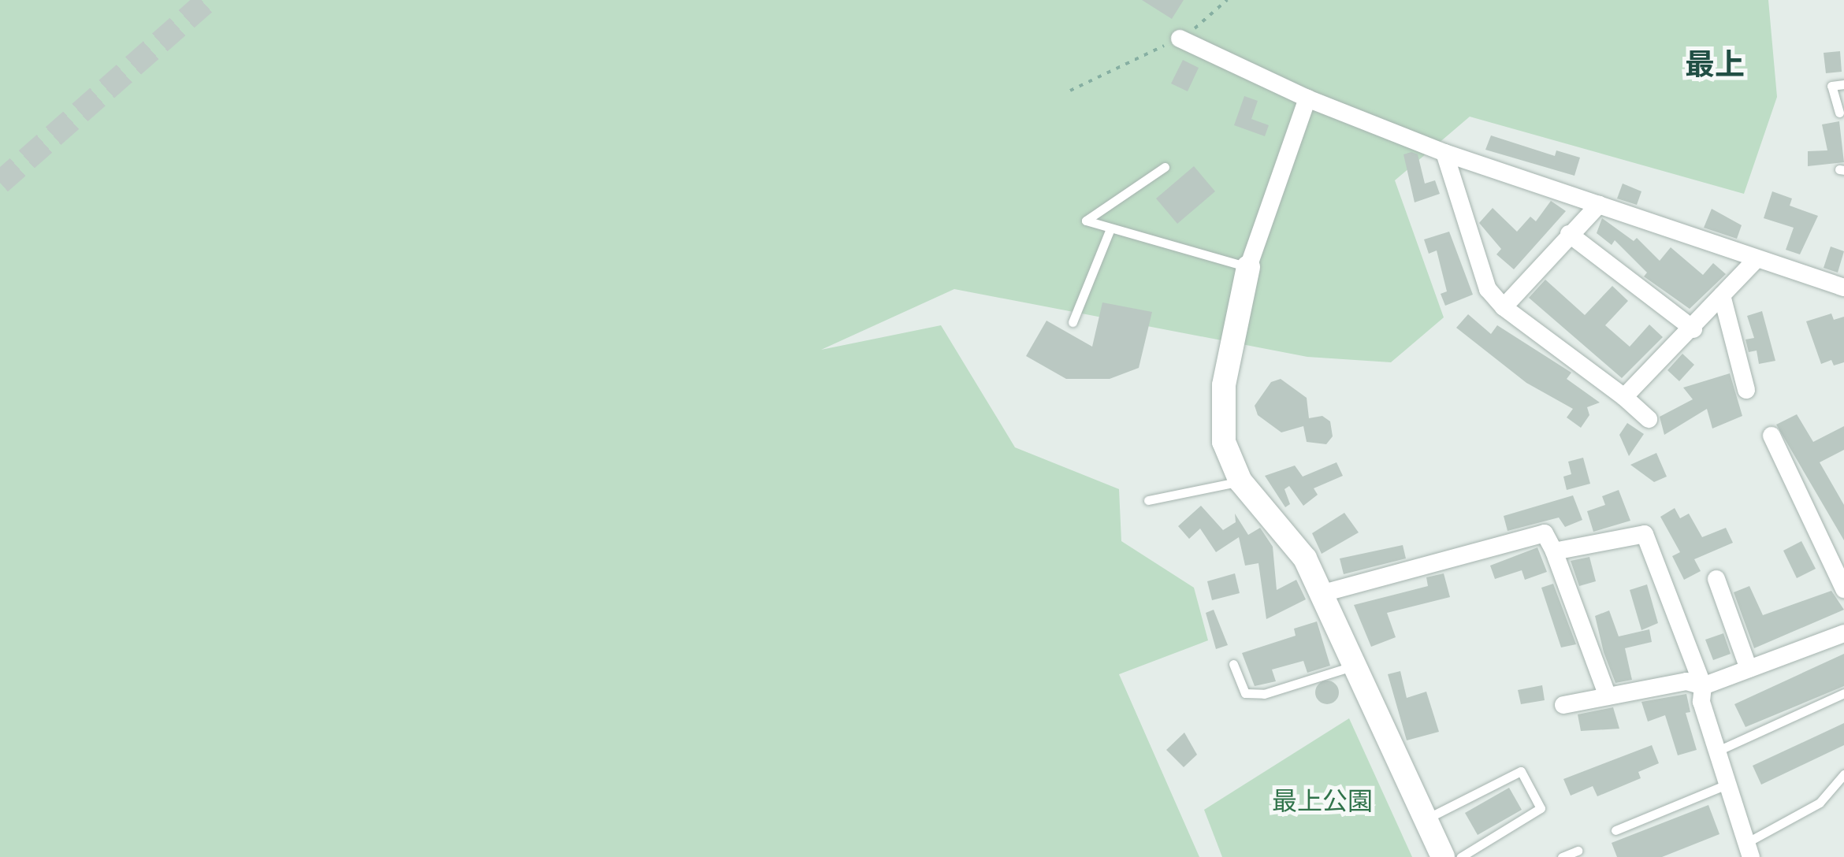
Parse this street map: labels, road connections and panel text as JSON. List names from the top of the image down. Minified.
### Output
{"districts":["最上"],"parks":["最上公園"]}
